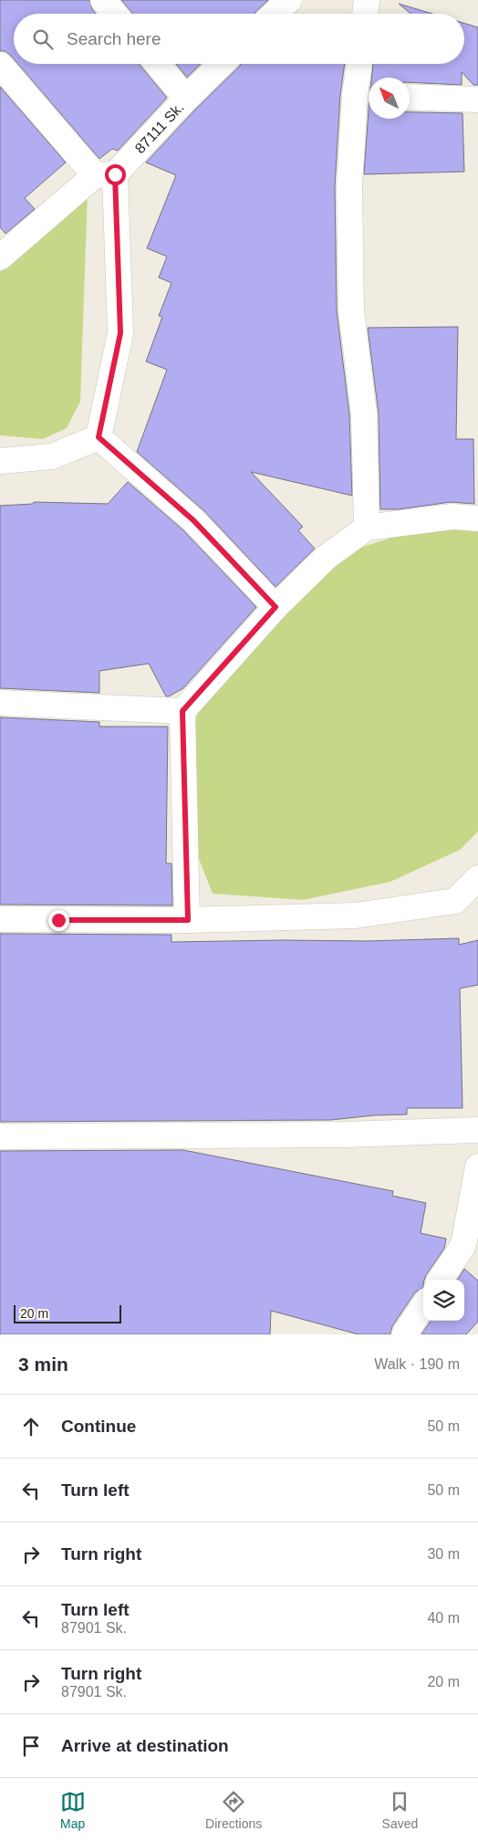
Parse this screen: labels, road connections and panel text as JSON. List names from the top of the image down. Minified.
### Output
{"streets":{"street":["87111 Sk."]},"scale_bar":"20 m","north":"top left","page":{"search":"Search here","scale":"20 m","heading":["3 min","Walk · 190 m"],"list":[["Continue","50 m"],["Turn left","50 m"],["Turn right","30 m"],["Turn left","87901 Sk.","40 m"],["Turn right","87901 Sk.","20 m"],"Arrive at destination"],"nav":["Map","Directions","Saved"]}}
